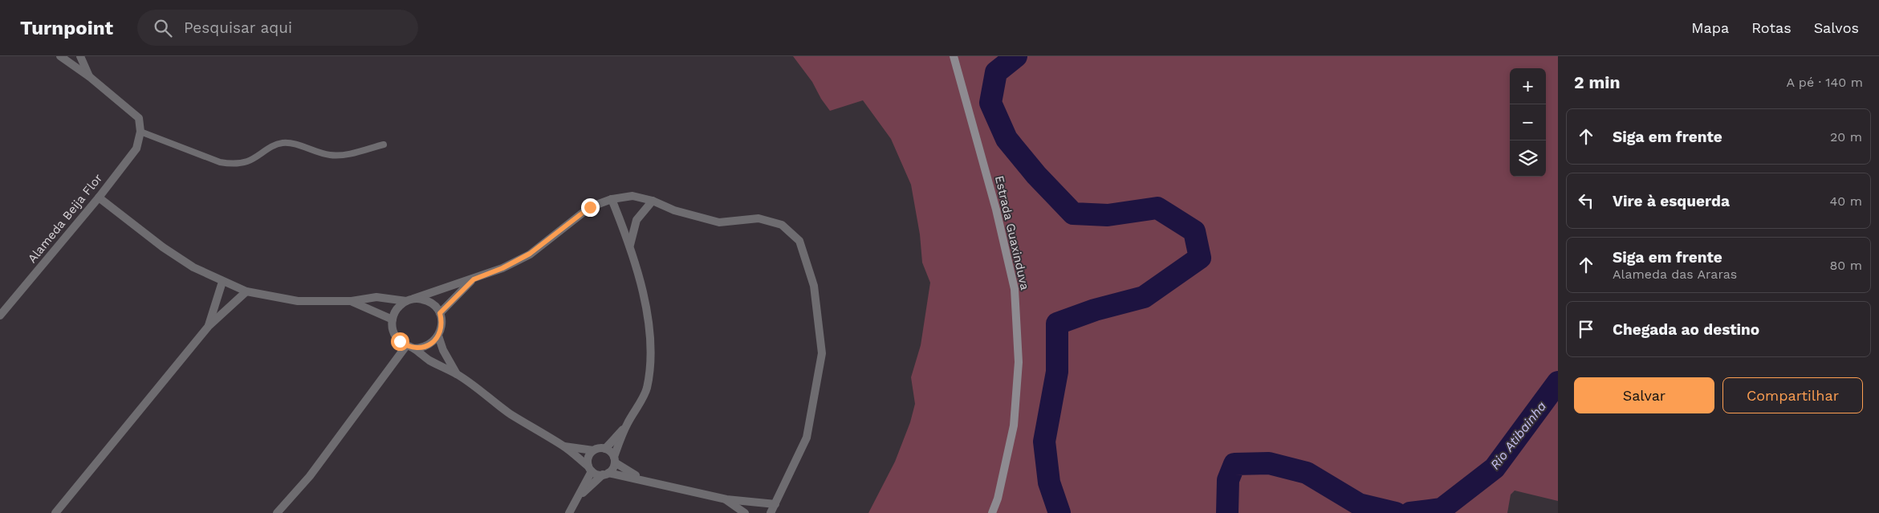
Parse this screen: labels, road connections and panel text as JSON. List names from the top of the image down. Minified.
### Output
{"streets":{"street":["Alameda Beija Flor","Estrada Guaxinduva"]},"water":["Rio Atibainha"],"page":{"header":"Turnpoint","search":"Pesquisar aqui","nav":["Mapa","Rotas","Salvos"],"heading":["2 min","A pé · 140 m"],"map_buttons":["+","−"],"list":[["Siga em frente","20 m"],["Vire à esquerda","40 m"],["Siga em frente","Alameda das Araras","80 m"],"Chegada ao destino"],"buttons":["Salvar","Compartilhar"]}}
